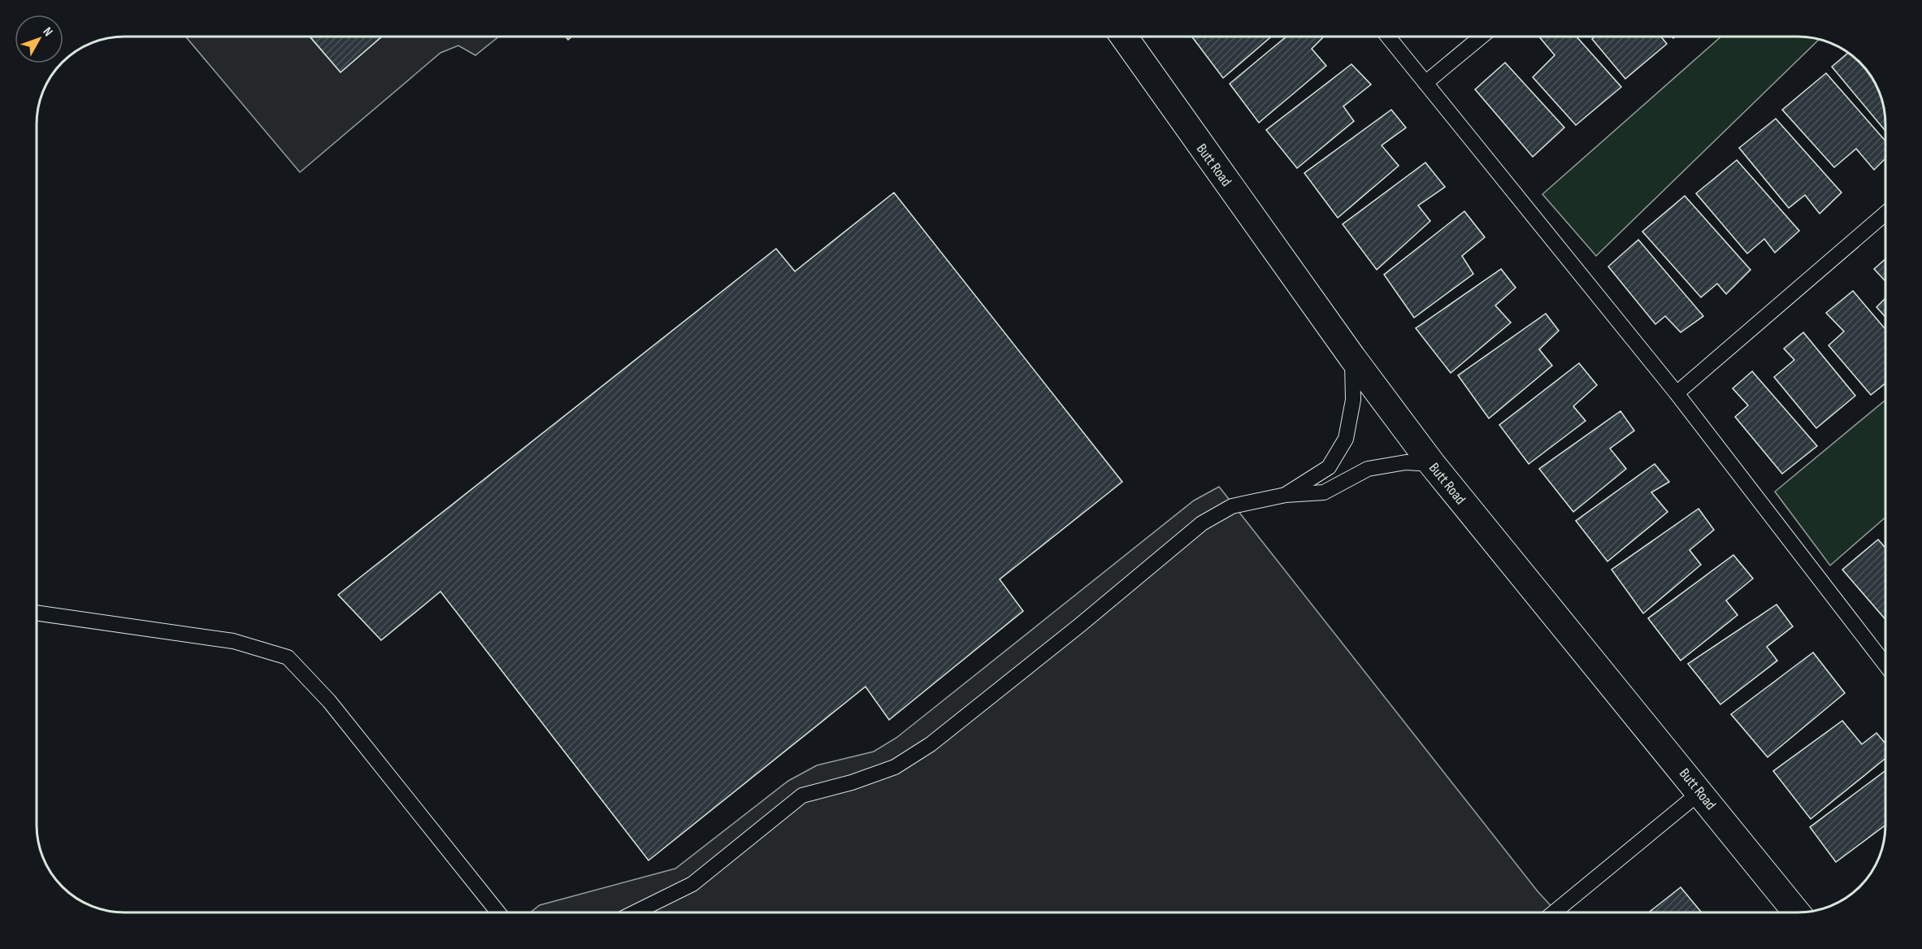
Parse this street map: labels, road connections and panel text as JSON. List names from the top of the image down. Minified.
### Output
{"streets":{"street":["Butt Road"]},"north":"top right"}
